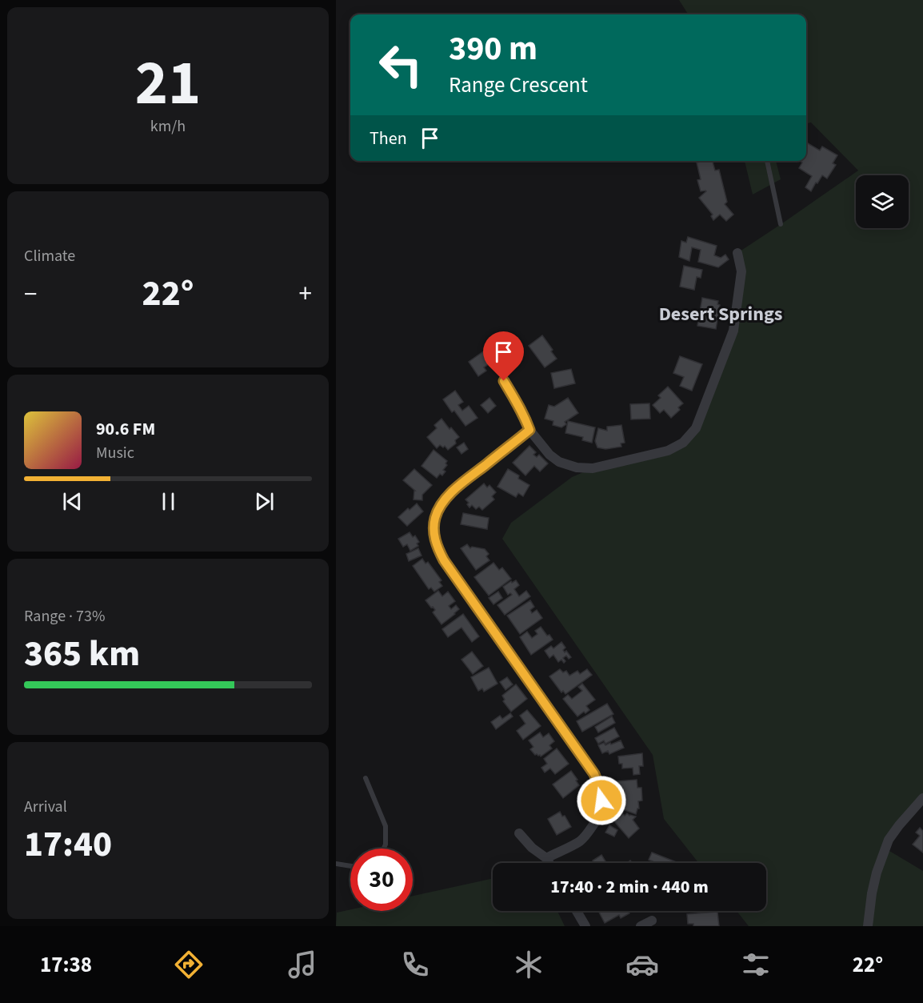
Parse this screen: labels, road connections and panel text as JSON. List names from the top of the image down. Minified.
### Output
{"districts":["Desert Springs"],"page":{"tile":[["21","km/h"],"Climate",["Range · 73%","365 km"],["Arrival","17:40"]],"turn":["390 m","Range Crescent"],"then":"Then","heat":["−","22°","+"],"song":["90.6 FM","Music"],"limit":"30","trip":"17:40 · 2 min · 440 m","tabs":["17:38","22°"]}}
